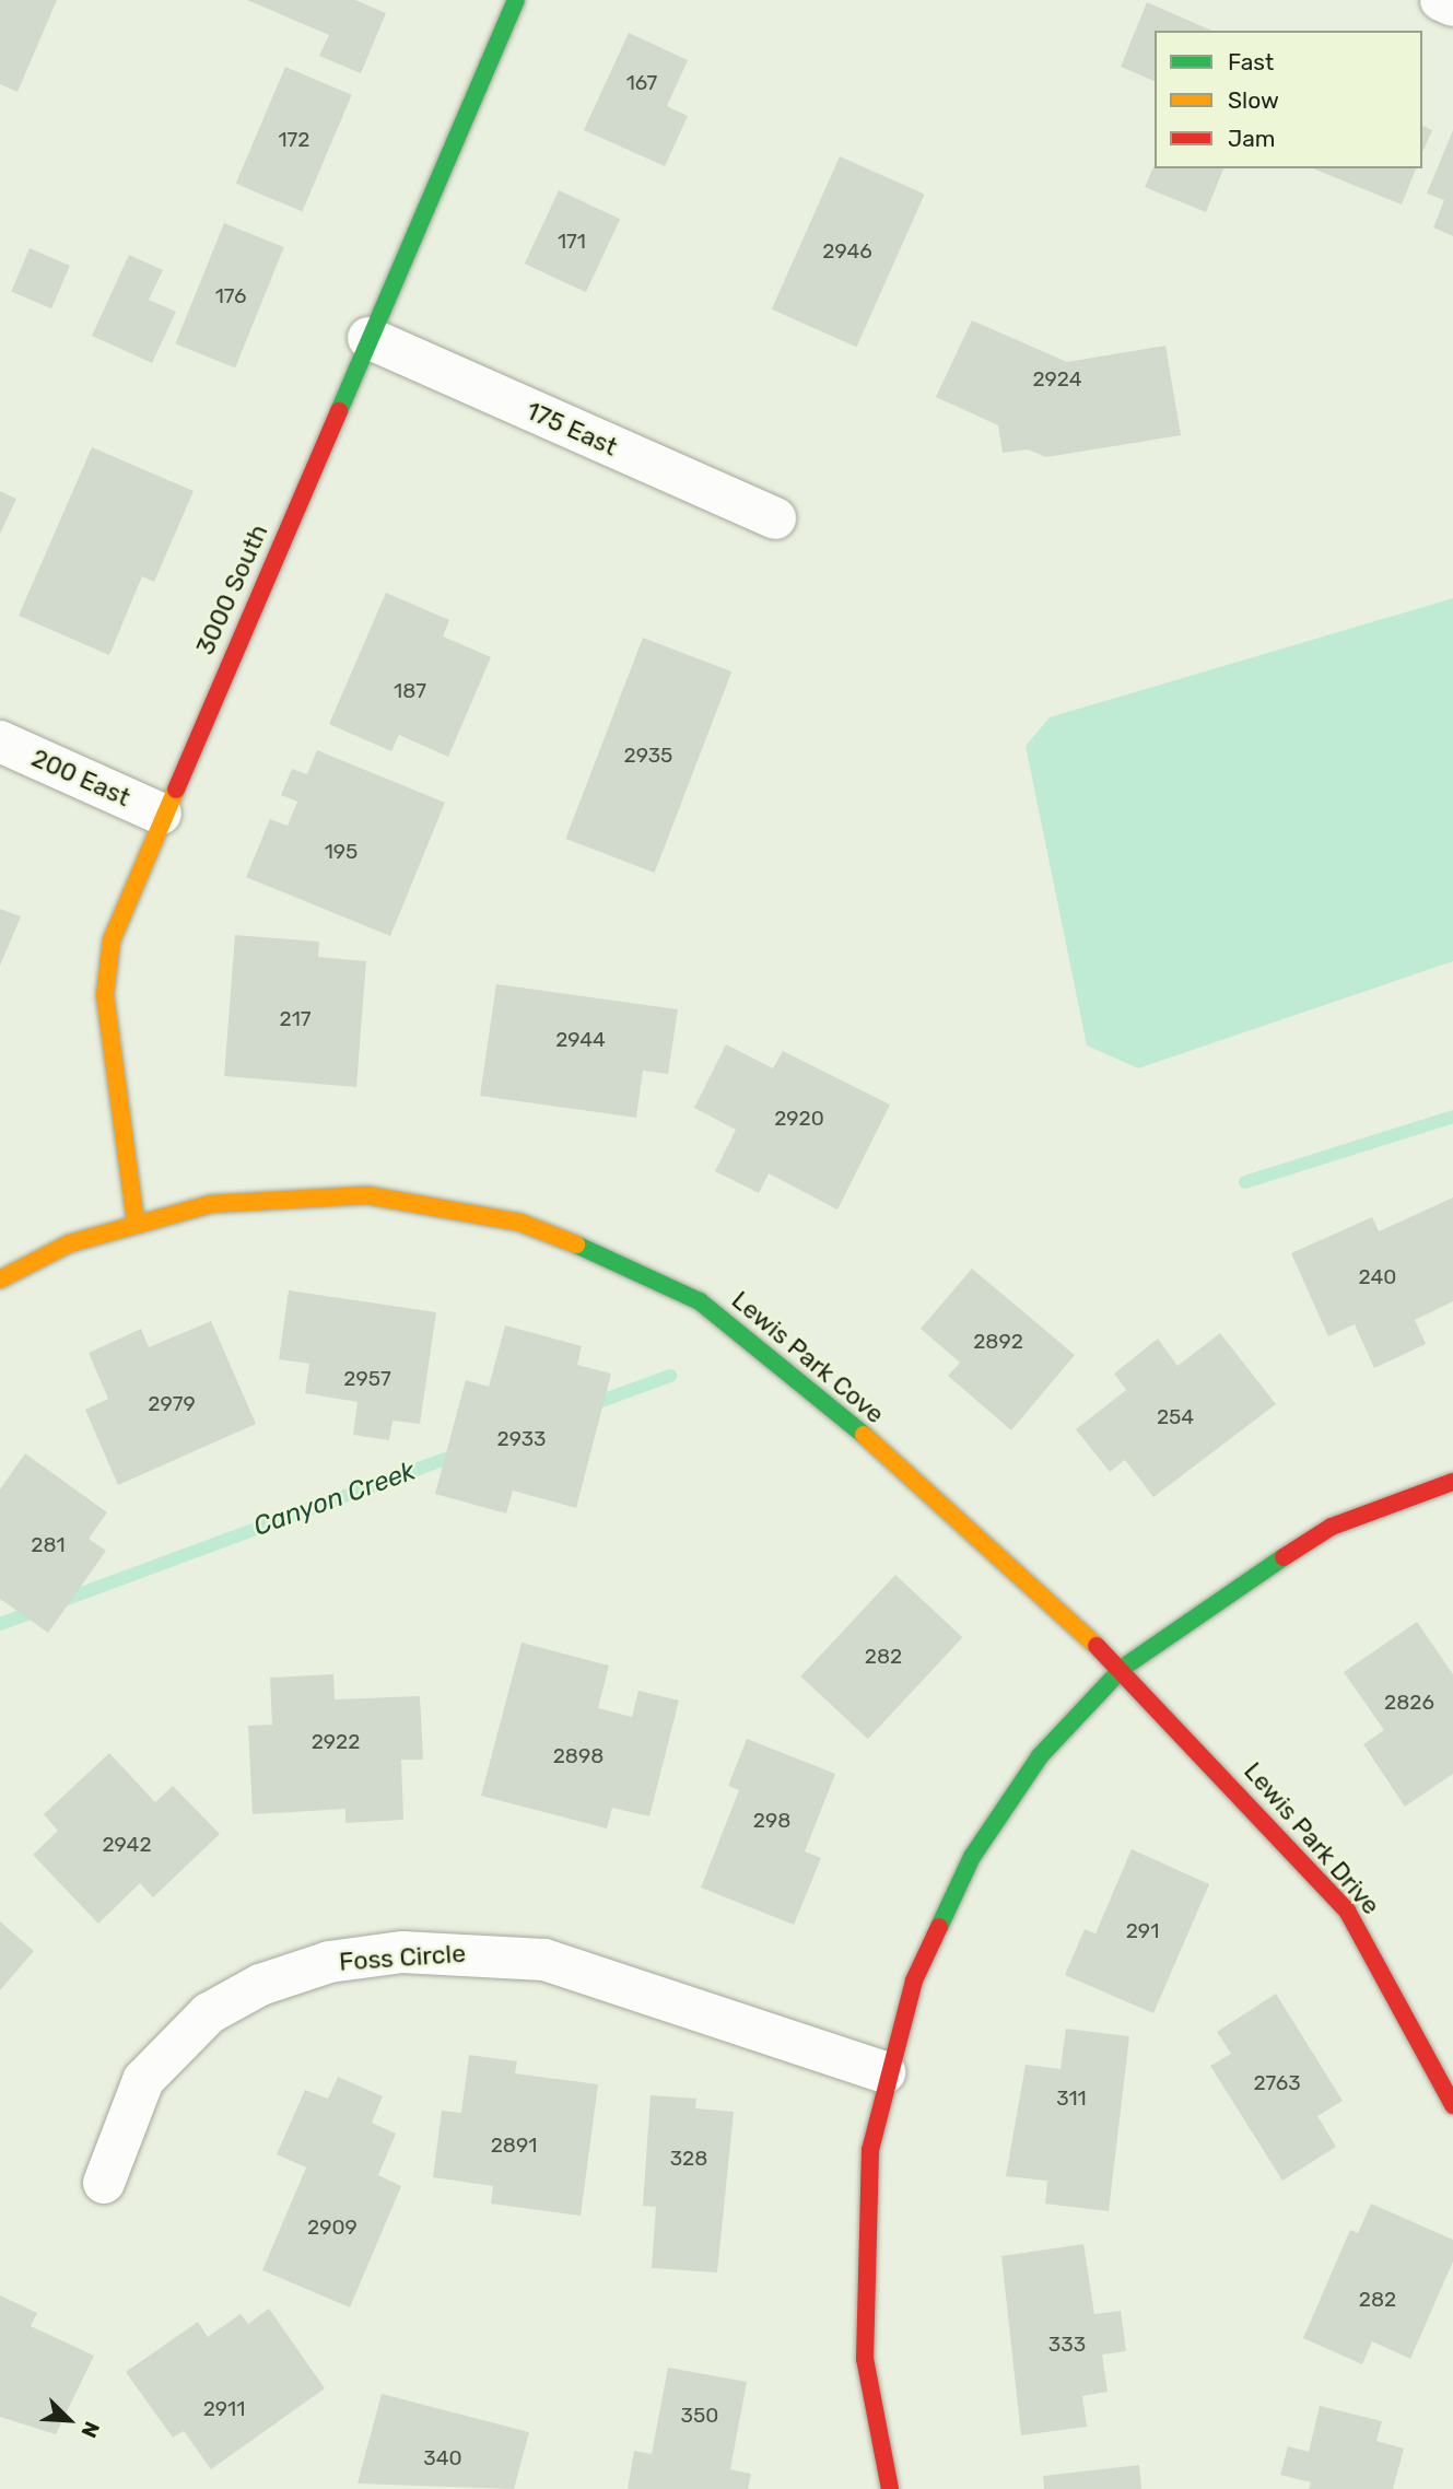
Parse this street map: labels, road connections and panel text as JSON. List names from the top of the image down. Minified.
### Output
{"streets":{"street":["175 East","3000 South","200 East","Lewis Park Cove","Lewis Park Drive","Foss Circle"]},"crossings":[["175 East","3000 South"],["3000 South","200 East"],["3000 South","Lewis Park Cove"],["Lewis Park Cove","Lewis Park Drive"]],"water":["Canyon Creek"],"house_numbers":["167","172","171","2946","176","2924","187","2935","195","217","2944","2920","240","2892","2957","2979","254","2933","281","282","2826","2922","2898","298","2942","291","2763","311","2891","328","2909","282","333","2911","350","340"],"legend":["Fast","Slow","Jam"],"north":"bottom right"}
